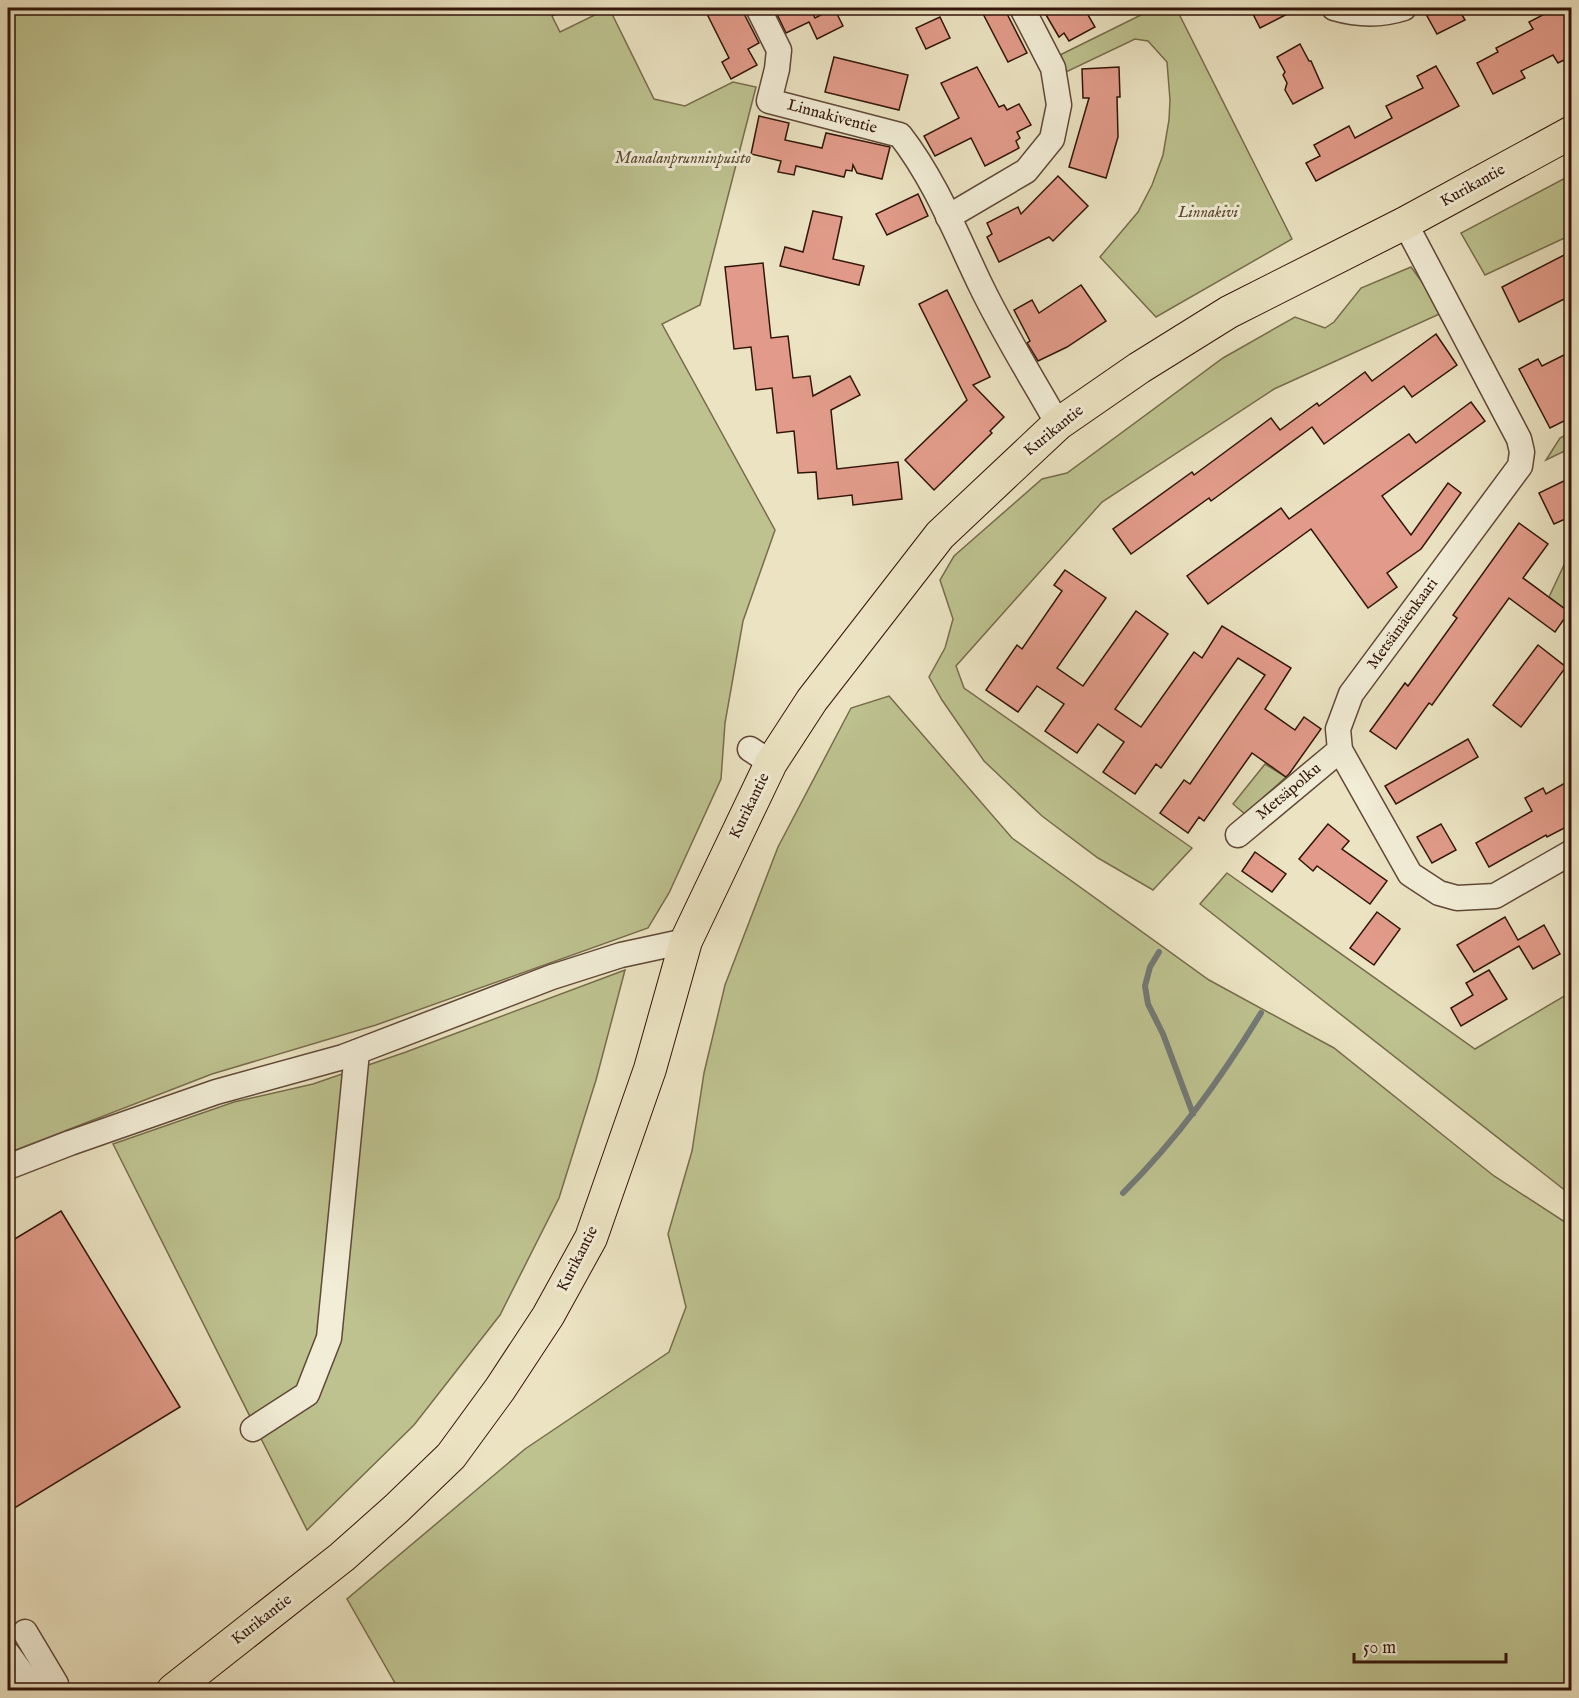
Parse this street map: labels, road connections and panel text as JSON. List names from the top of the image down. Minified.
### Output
{"streets":{"main road":["Kurikantie"],"street":["Linnakiventie","Metsämäenkaari","Metsäpolku"]},"crossings":[["Linnakiventie","Kurikantie"],["Kurikantie","Metsämäenkaari"],["Metsämäenkaari","Metsäpolku"]],"parks":["Manalanprunninpuisto","Linnakivi"],"scale_bar":"50 m"}
